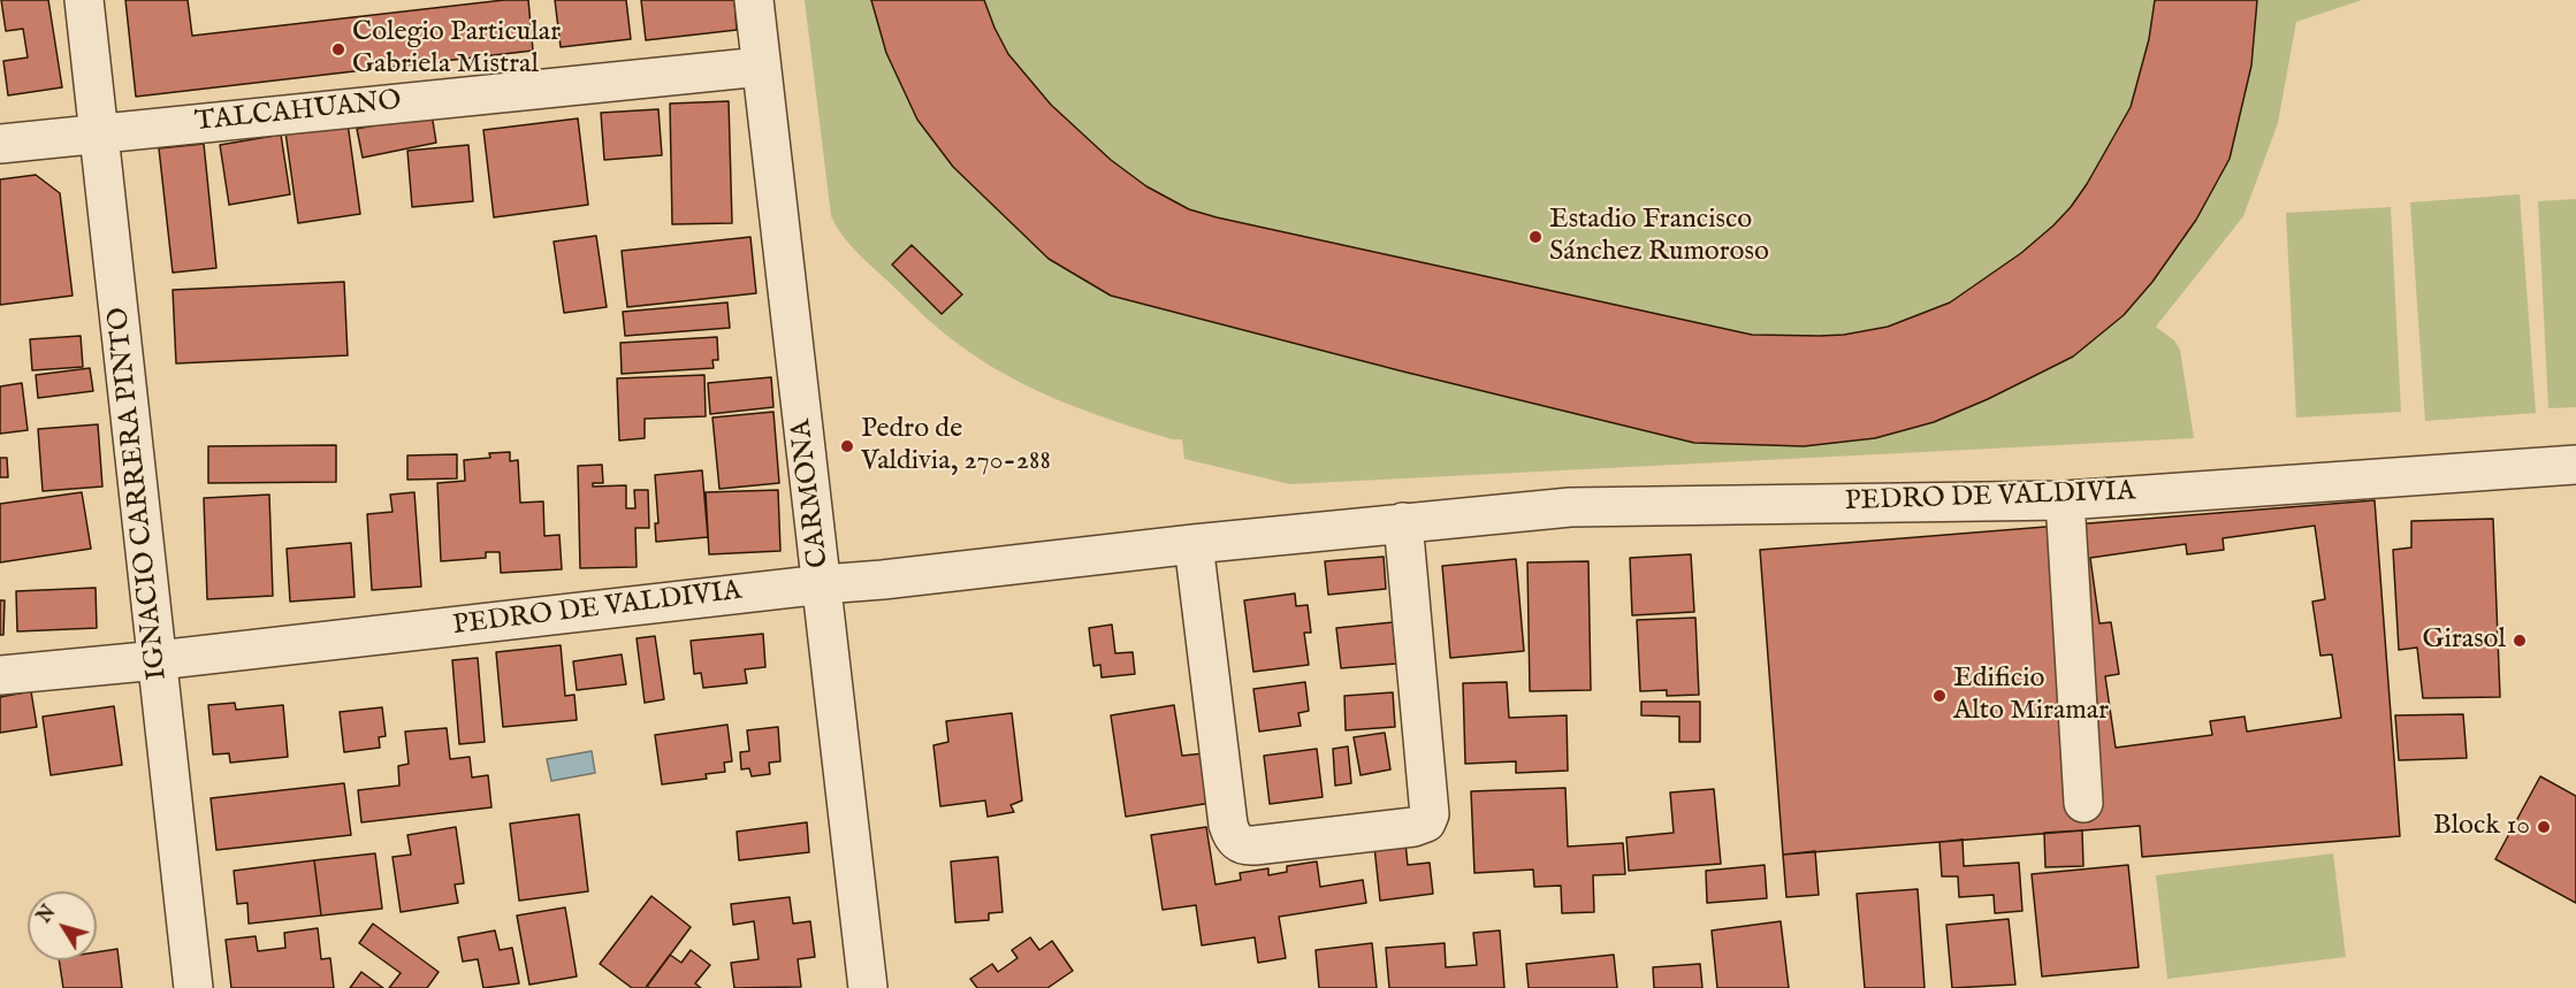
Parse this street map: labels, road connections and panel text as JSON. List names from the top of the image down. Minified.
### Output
{"streets":{"street":["TALCAHUANO","IGNACIO CARRERA PINTO","CARMONA","PEDRO DE VALDIVIA"]},"crossings":[["TALCAHUANO","IGNACIO CARRERA PINTO"],["TALCAHUANO","CARMONA"],["IGNACIO CARRERA PINTO","PEDRO DE VALDIVIA"],["CARMONA","PEDRO DE VALDIVIA"]],"places":["Colegio Particular Gabriela Mistral","Estadio Francisco Sánchez Rumoroso","Pedro de Valdivia, 270-288","Girasol","Edificio Alto Miramar","Block 10"],"north":"top left"}
